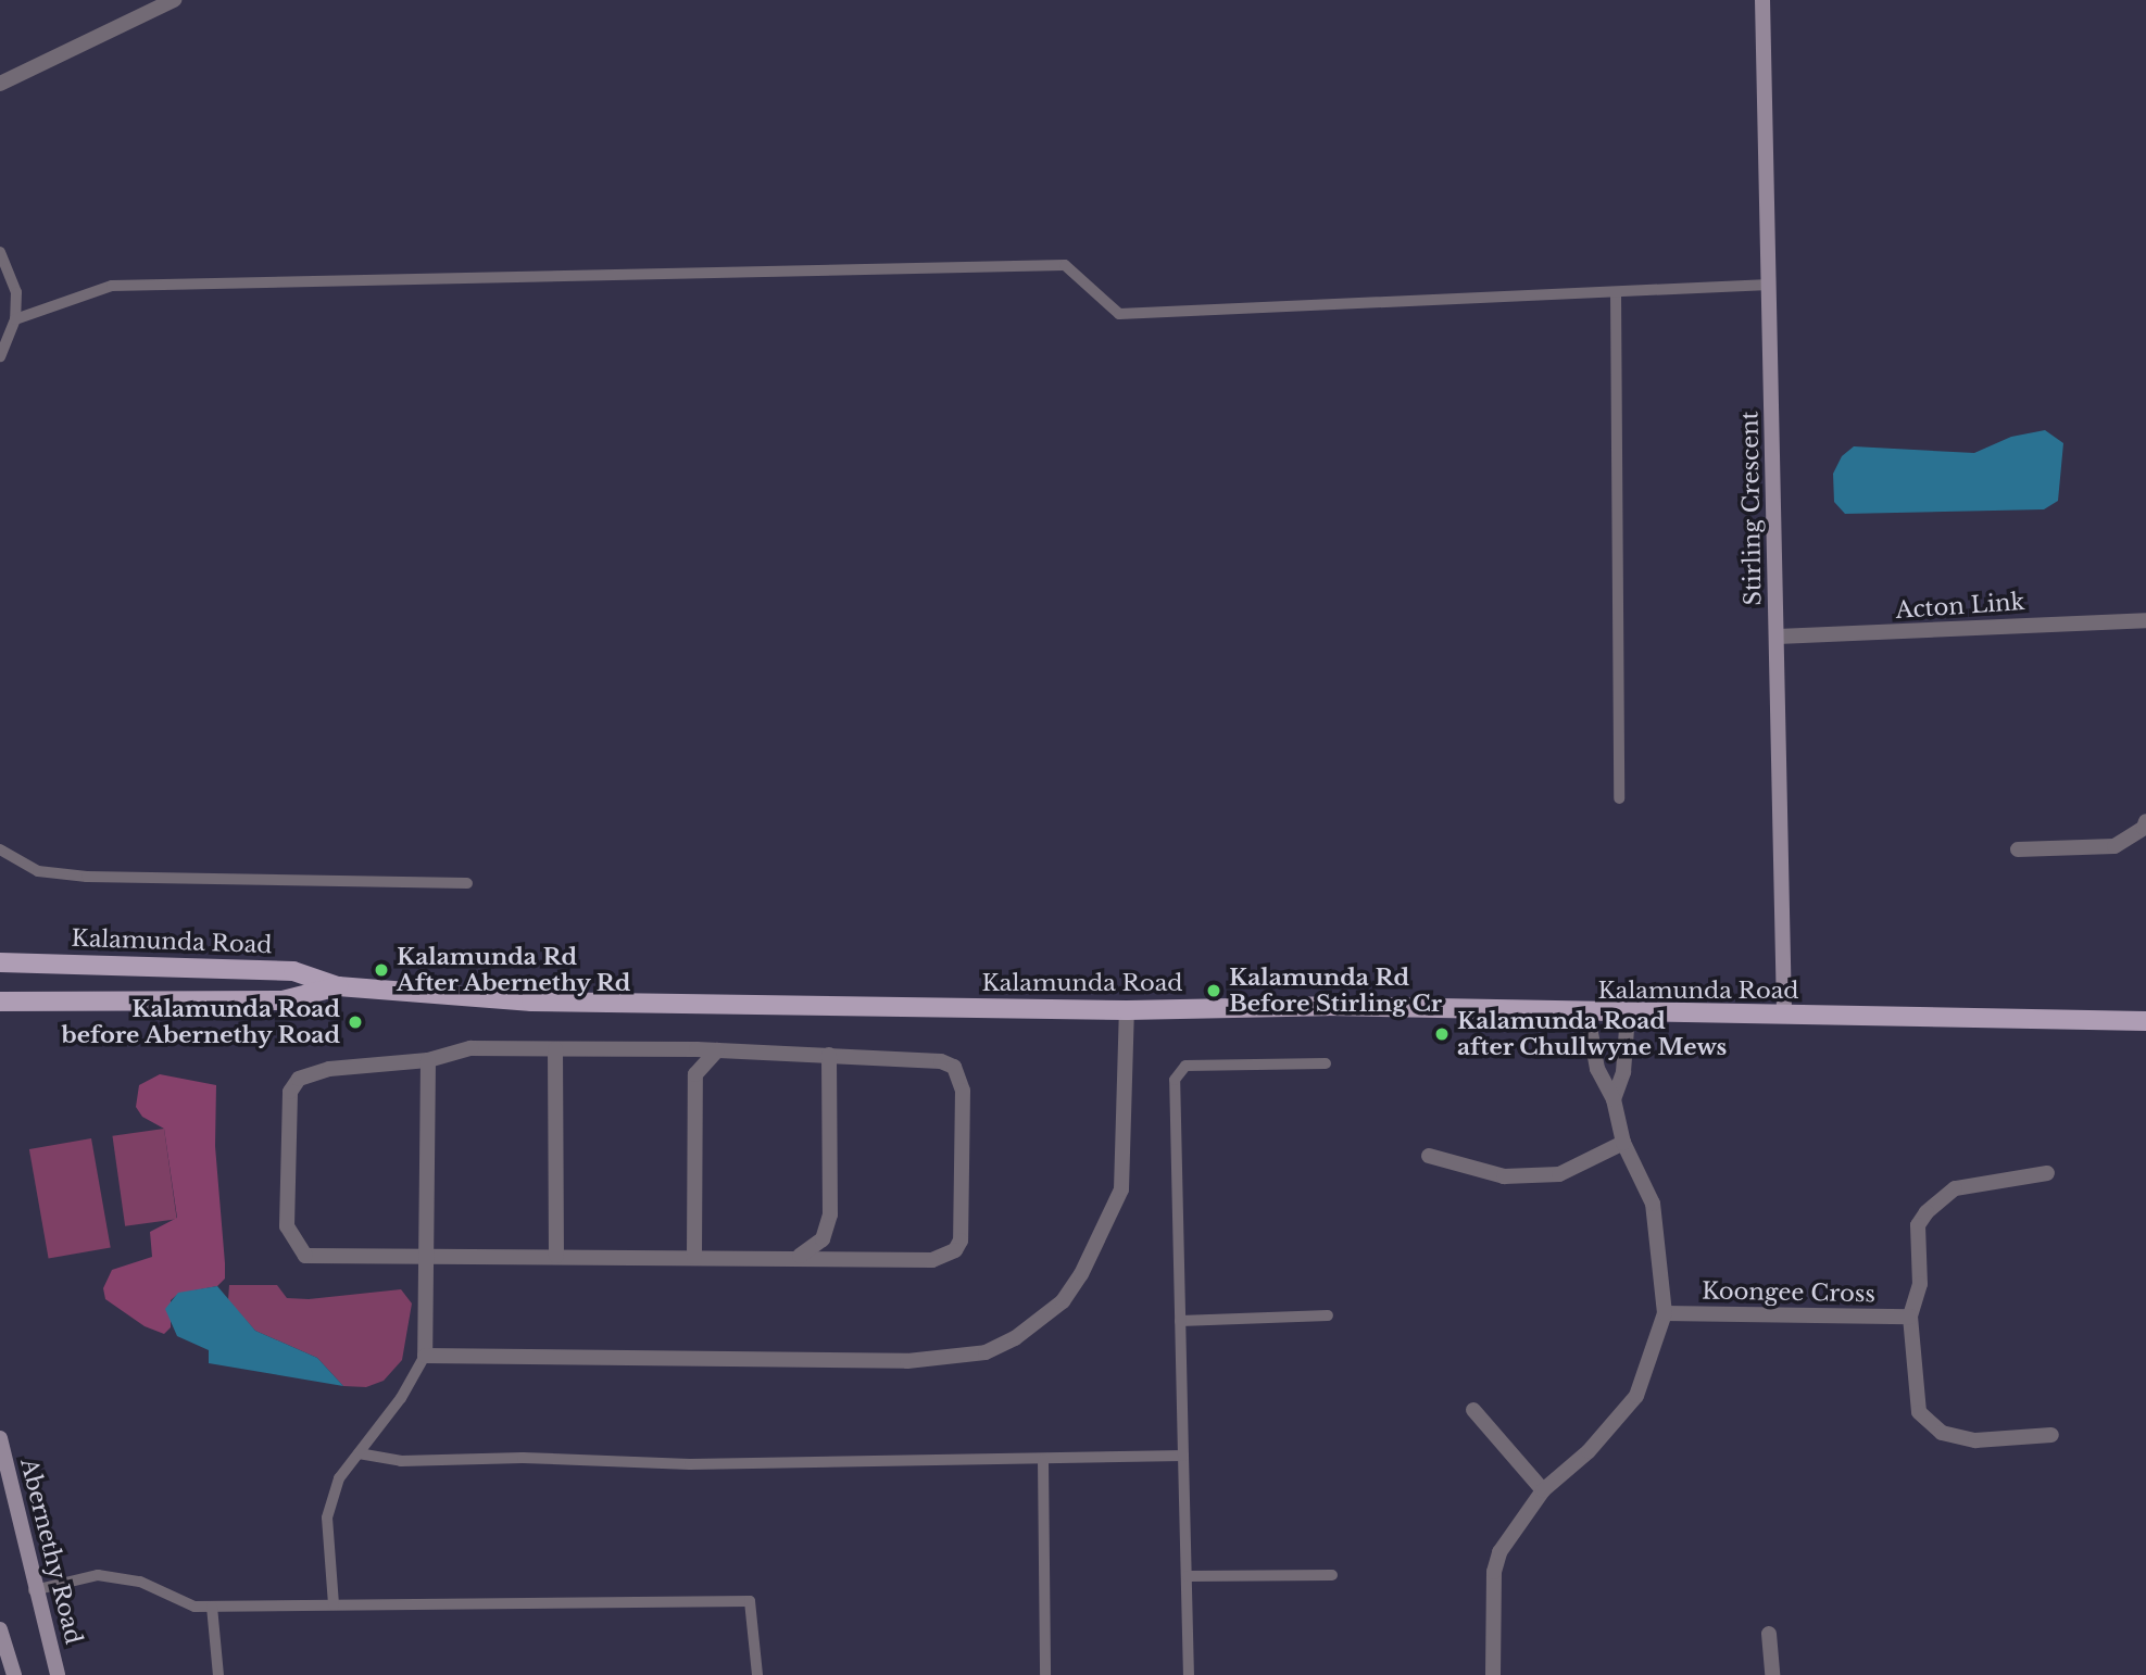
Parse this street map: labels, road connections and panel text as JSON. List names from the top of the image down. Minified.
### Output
{"streets":{"main road":["Stirling Crescent","Kalamunda Road","Abernethy Road"],"street":["Acton Link","Koongee Cross"]},"crossings":[["Stirling Crescent","Acton Link"],["Stirling Crescent","Kalamunda Road"]],"places":["Kalamunda Rd After Abernethy Rd","Kalamunda Rd Before Stirling Cr","Kalamunda Road before Abernethy Road","Kalamunda Road after Chullwyne Mews"]}
